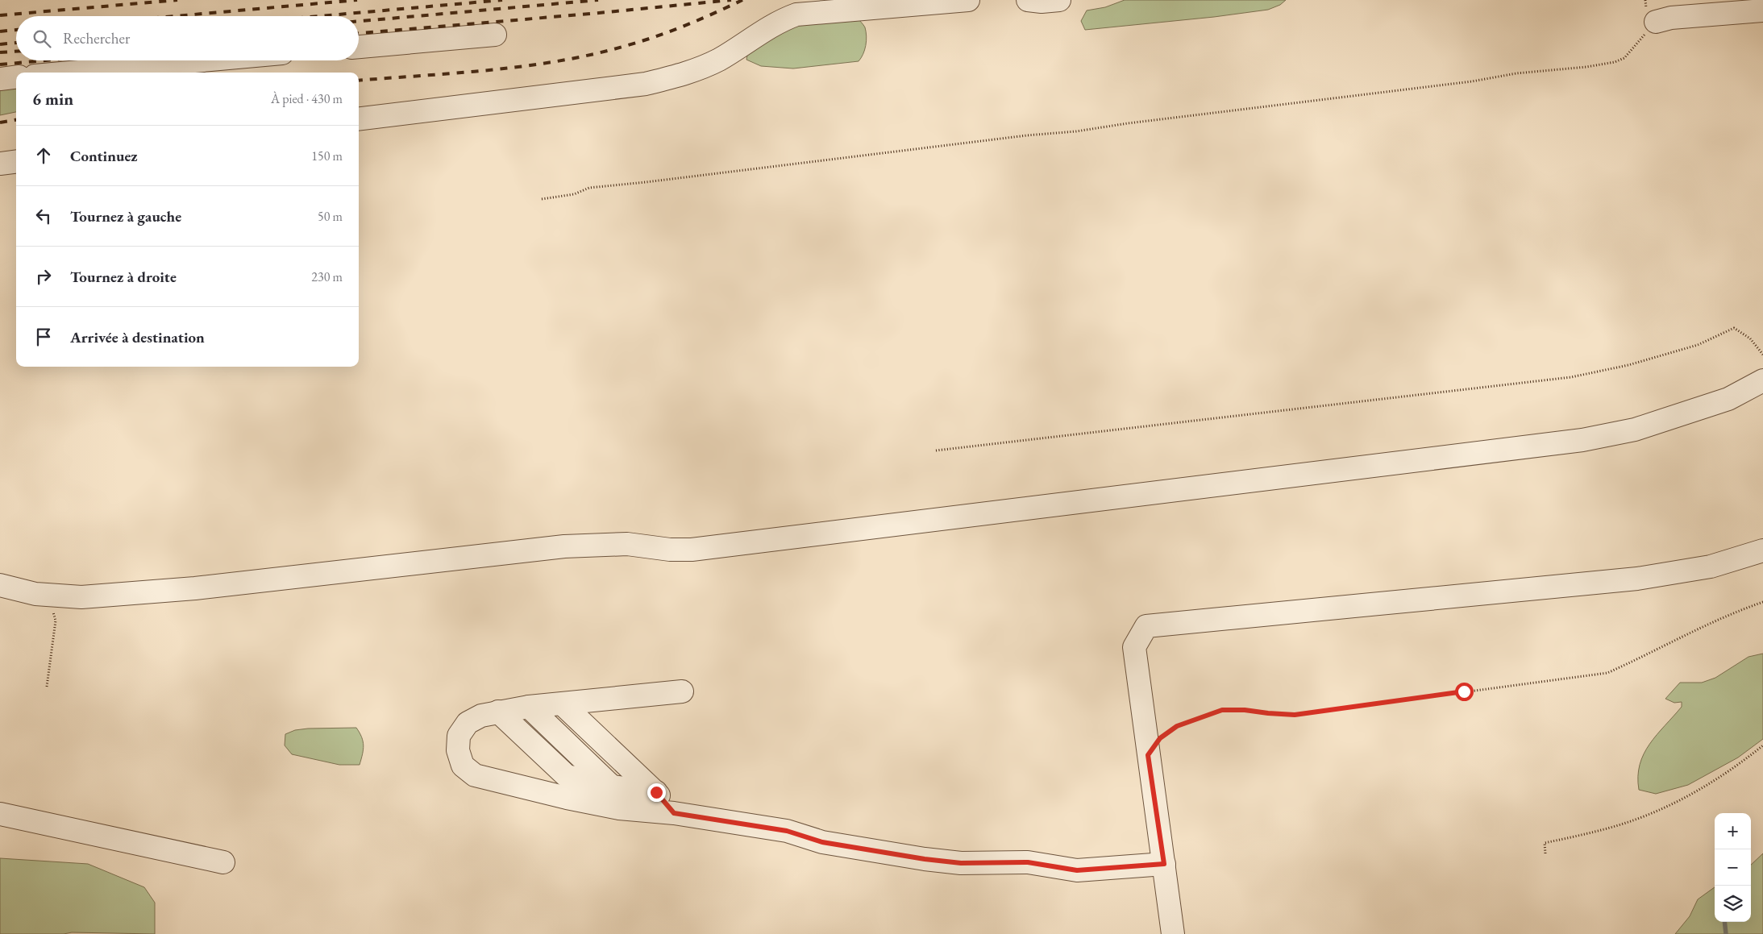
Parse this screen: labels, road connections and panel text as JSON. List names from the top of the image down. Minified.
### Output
{"page":{"search":"Rechercher","heading":["6 min","À pied · 430 m"],"list":[["Continuez","150 m"],["Tournez à gauche","50 m"],["Tournez à droite","230 m"],"Arrivée à destination"],"map_buttons":["+","−"]}}
